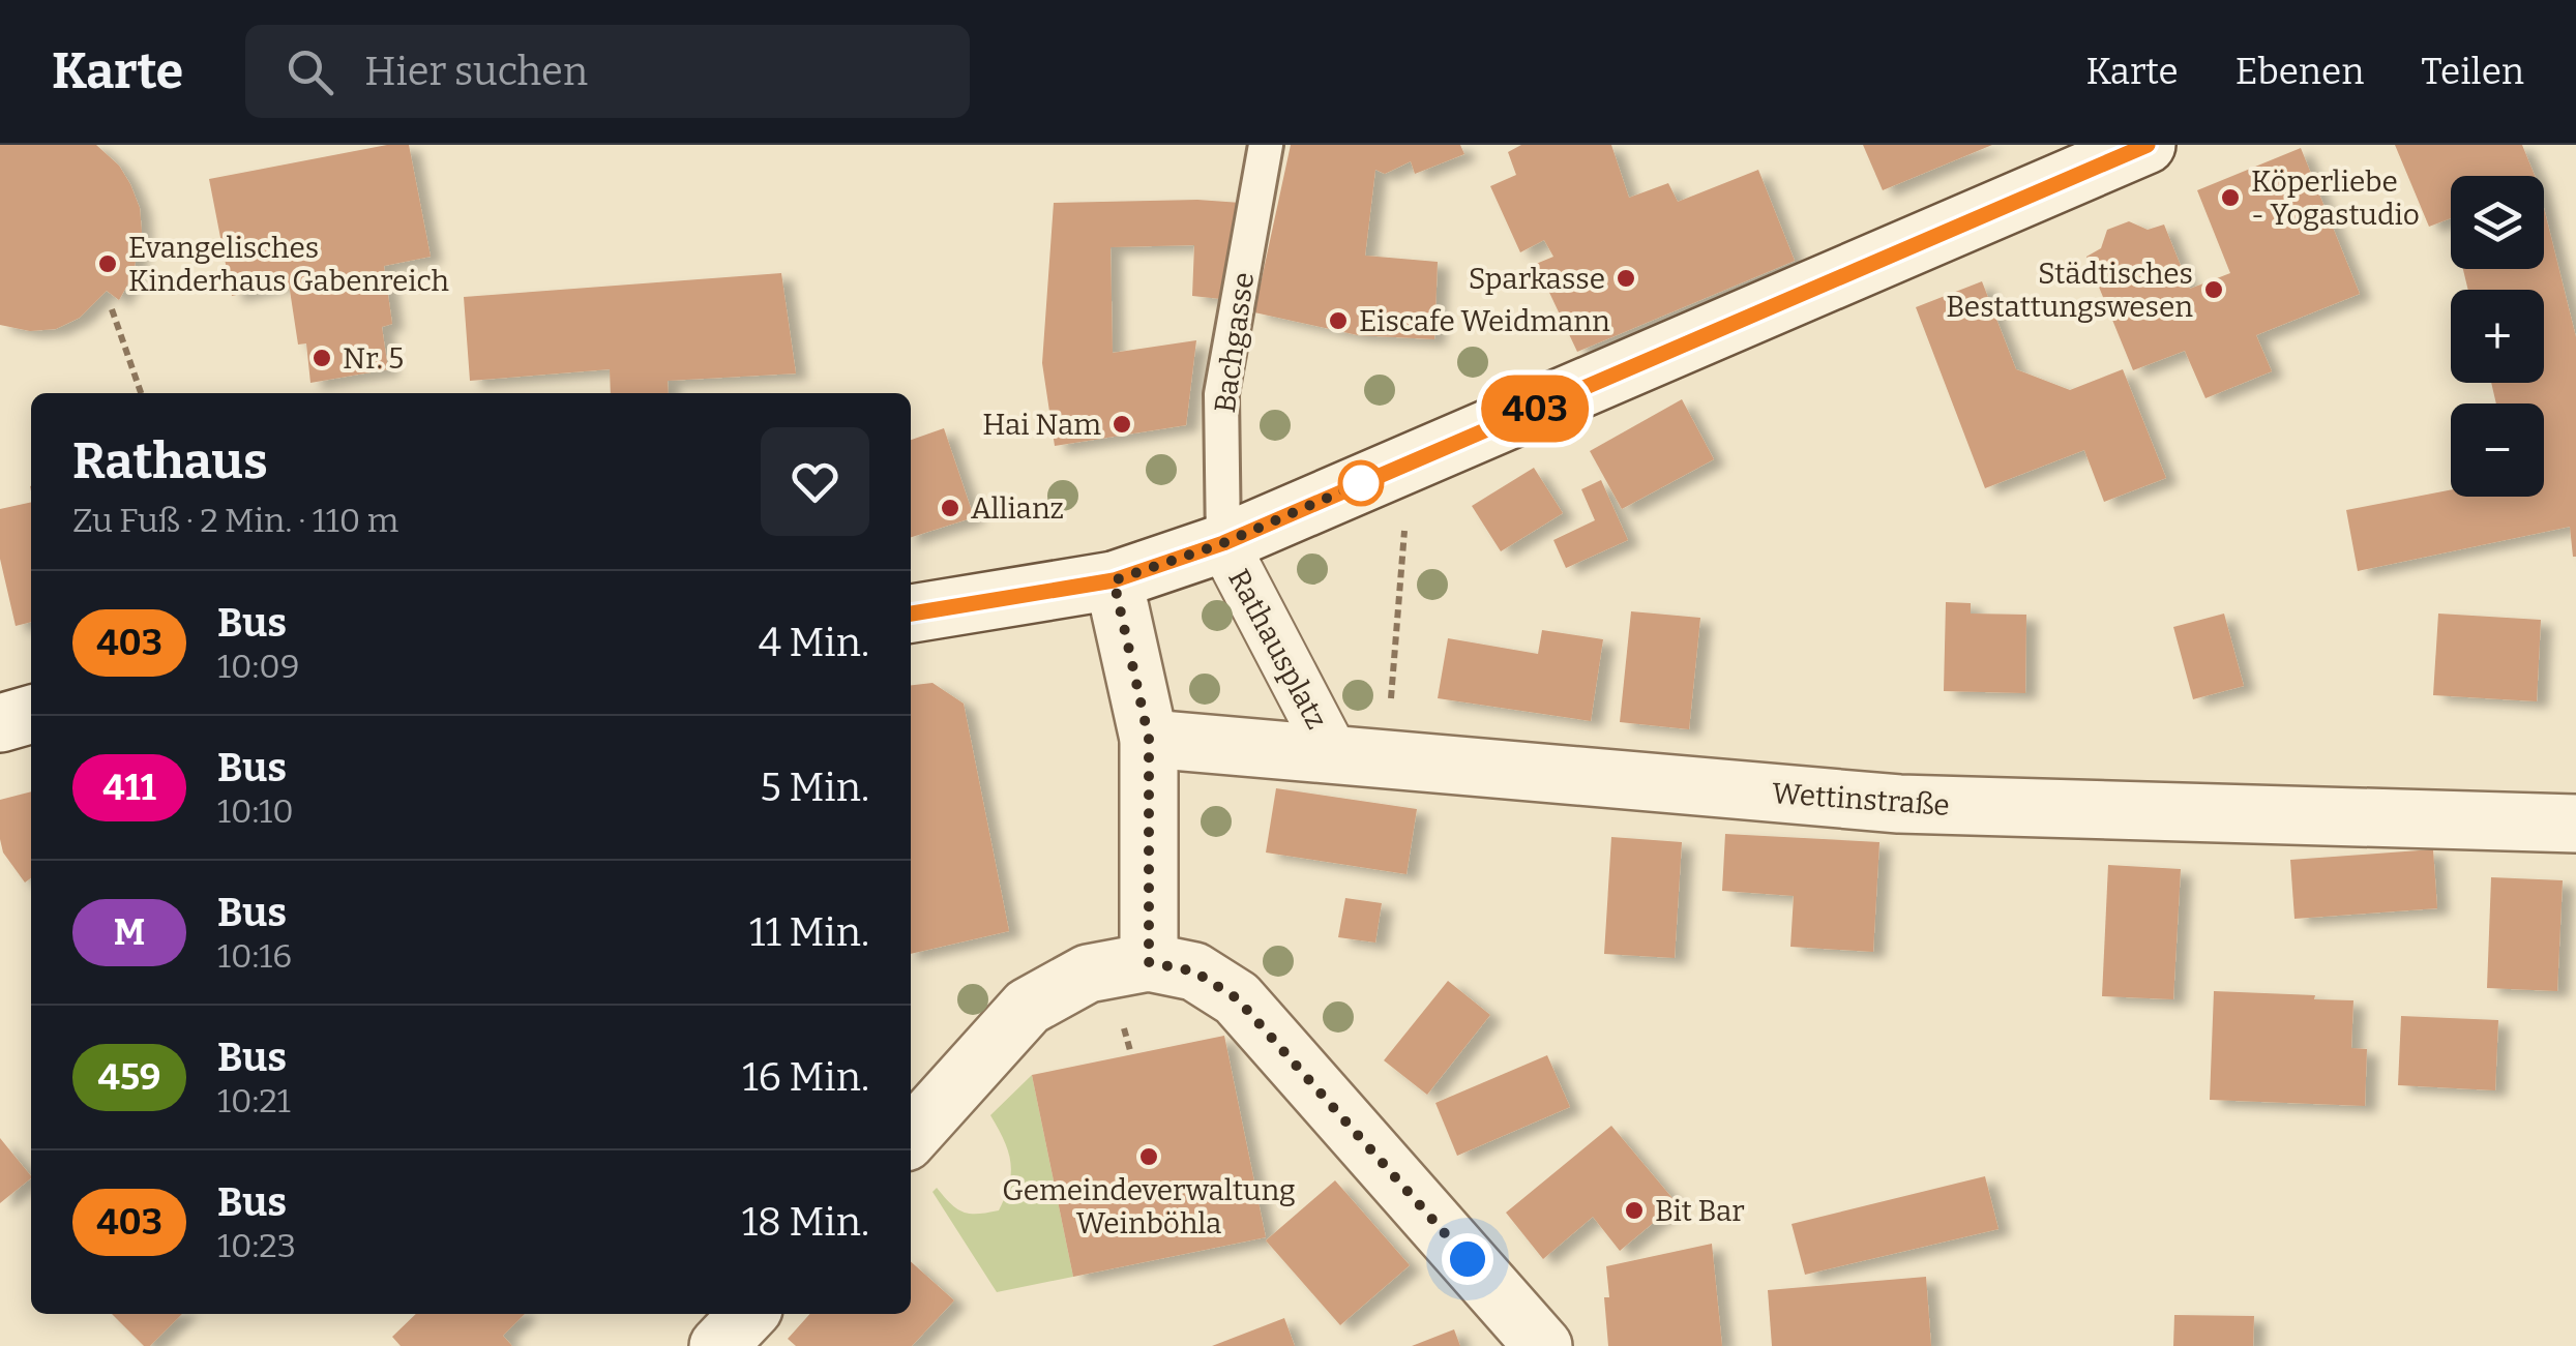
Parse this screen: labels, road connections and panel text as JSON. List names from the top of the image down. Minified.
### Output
{"streets":{"street":["Rathausplatz","Wettinstraße"],"lane":["Bachgasse"]},"crossings":[["Bachgasse","Rathausplatz"],["Rathausplatz","Wettinstraße"]],"places":["Köperliebe - Yogastudio","Evangelisches Kinderhaus Gabenreich","Sparkasse","Städtisches Bestattungswesen","Eiscafe Weidmann","Nr. 5","Hai Nam","Allianz","Gemeindeverwaltung Weinböhla","Bit Bar"],"lines":["bus line 403"],"page":{"header":"Karte","search":"Hier suchen","nav":["Karte","Ebenen","Teilen"],"on_map":"403","map_buttons":["+","−"],"heading":["Rathaus","Zu Fuß · 2 Min. · 110 m"],"list":[{"mark":"403","name":"Bus","note":"10:09","value":"4 Min."},{"mark":"411","name":"Bus","note":"10:10","value":"5 Min."},{"mark":"M","name":"Bus","note":"10:16","value":"11 Min."},{"mark":"459","name":"Bus","note":"10:21","value":"16 Min."},{"mark":"403","name":"Bus","note":"10:23","value":"18 Min."}]}}
